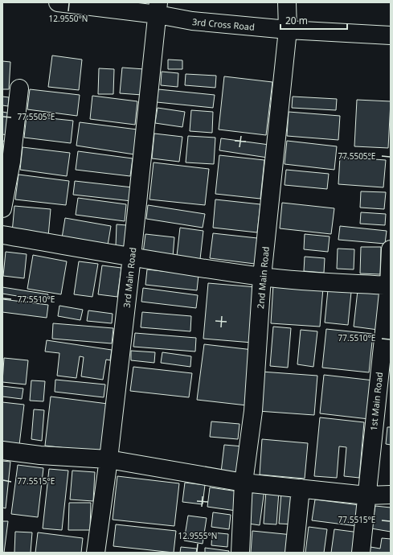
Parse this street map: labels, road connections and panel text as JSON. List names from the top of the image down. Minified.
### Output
{"streets":{"street":["3rd Cross Road","3rd Main Road","2nd Main Road","1st Main Road"]},"crossings":[["3rd Cross Road","3rd Main Road"],["3rd Cross Road","2nd Main Road"]],"scale_bar":"20 m","coordinates":["12.9550°N","77.5505°E","77.5510°E","77.5515°E","12.9555°N"]}
